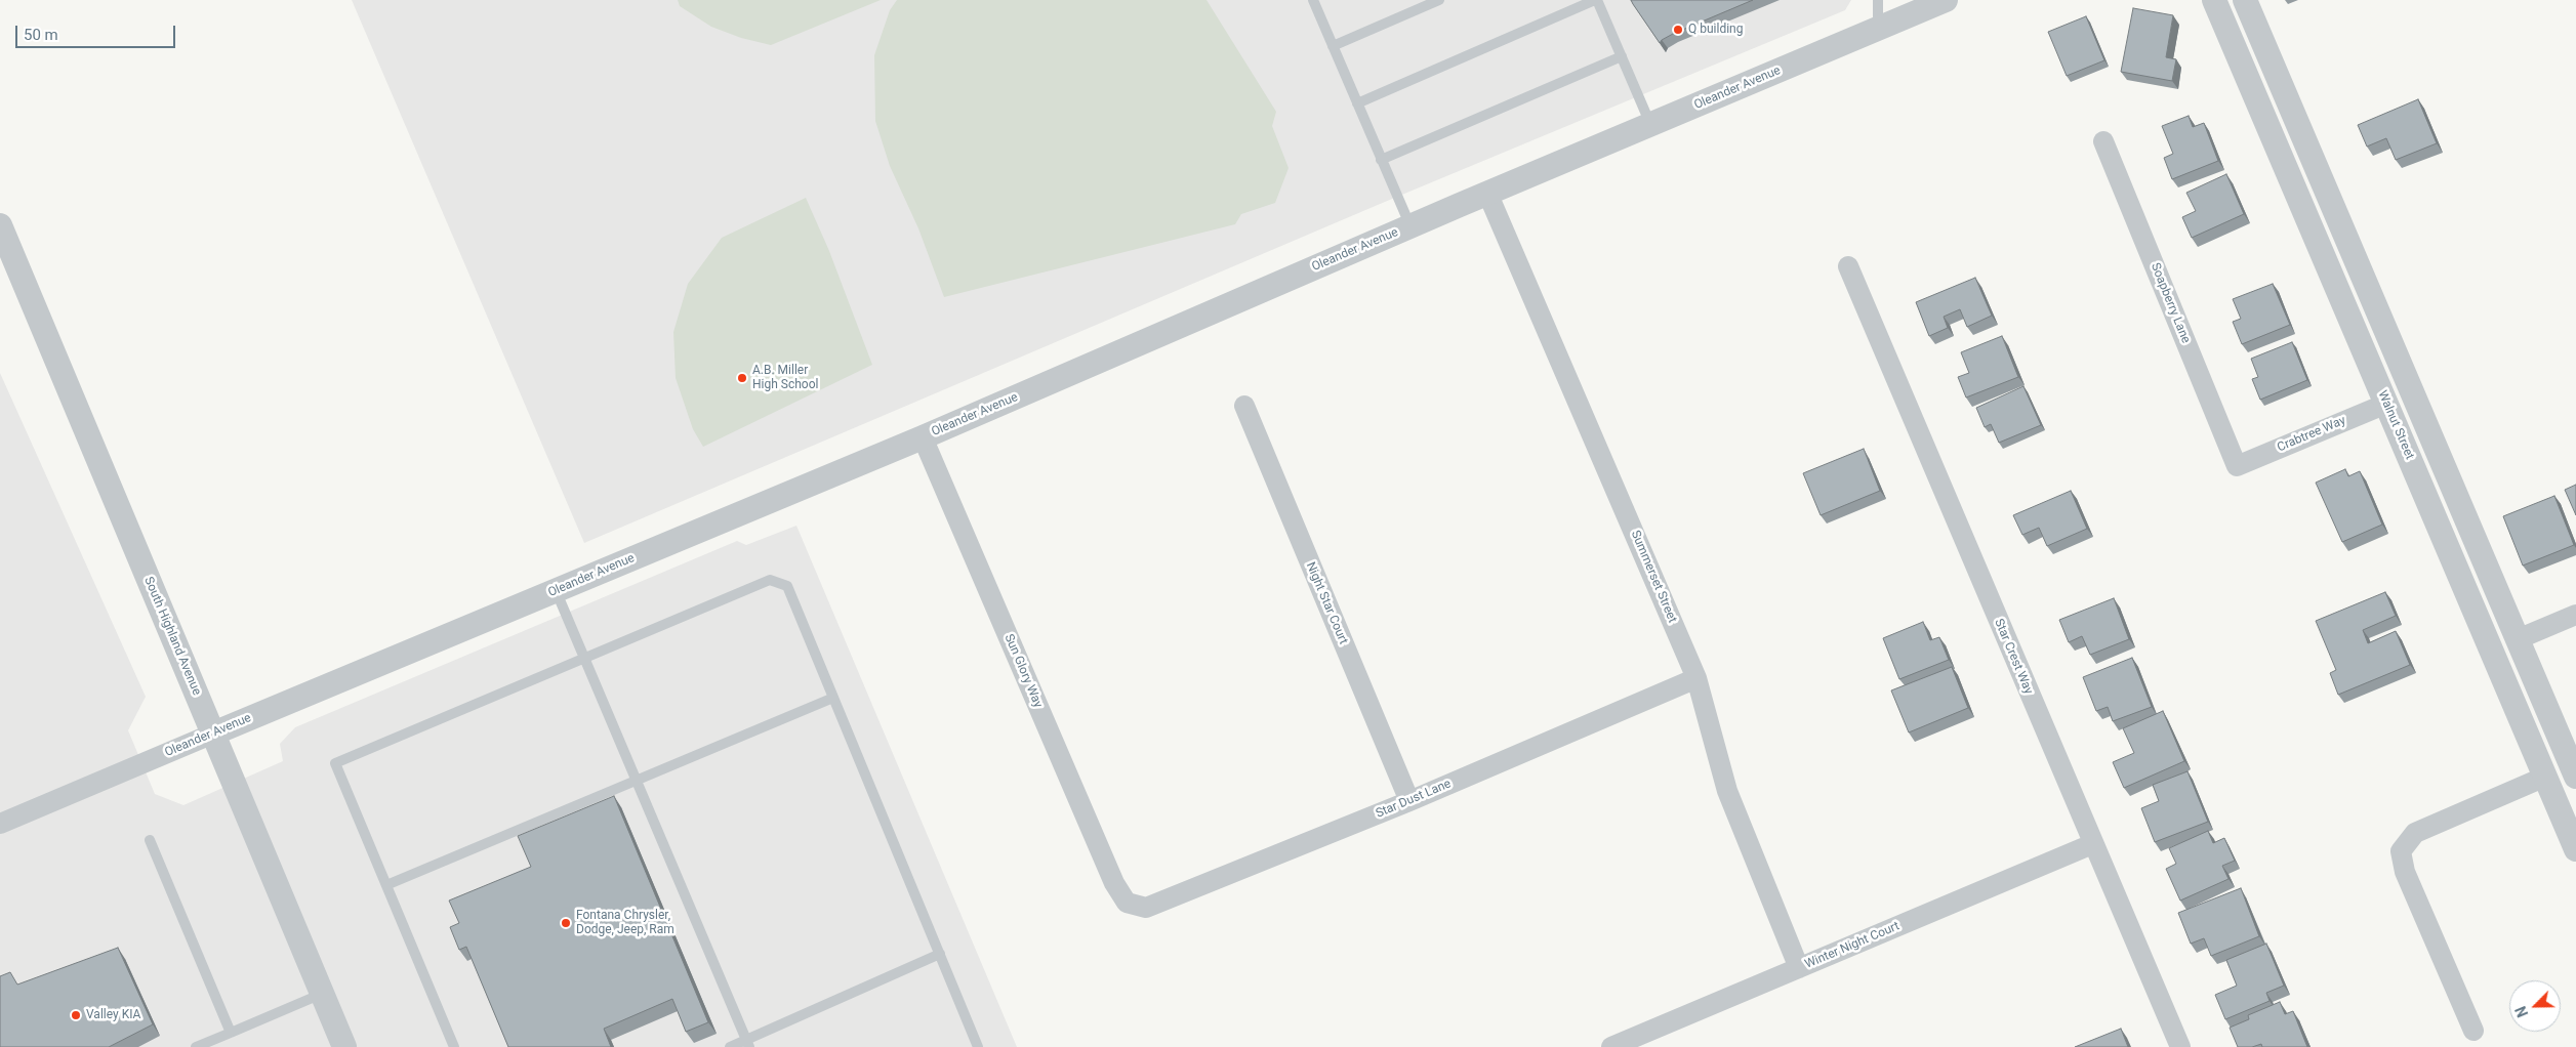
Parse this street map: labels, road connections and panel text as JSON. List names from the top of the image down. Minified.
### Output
{"streets":{"street":["Oleander Avenue","Soapberry Lane","Walnut Street","Crabtree Way","Summerset Street","Night Star Court","South Highland Avenue","Star Crest Way","Sun Glory Way","Star Dust Lane","Winter Night Court"]},"crossings":[["Oleander Avenue","Summerset Street"],["Oleander Avenue","South Highland Avenue"],["Oleander Avenue","Sun Glory Way"],["Soapberry Lane","Crabtree Way"],["Walnut Street","Crabtree Way"],["Summerset Street","Star Dust Lane"],["Summerset Street","Winter Night Court"],["Night Star Court","Star Dust Lane"],["Star Crest Way","Winter Night Court"],["Sun Glory Way","Star Dust Lane"]],"places":["Q building","A.B. Miller High School","Fontana Chrysler, Dodge, Jeep, Ram","Valley KIA"],"scale_bar":"50 m","north":"bottom left"}
